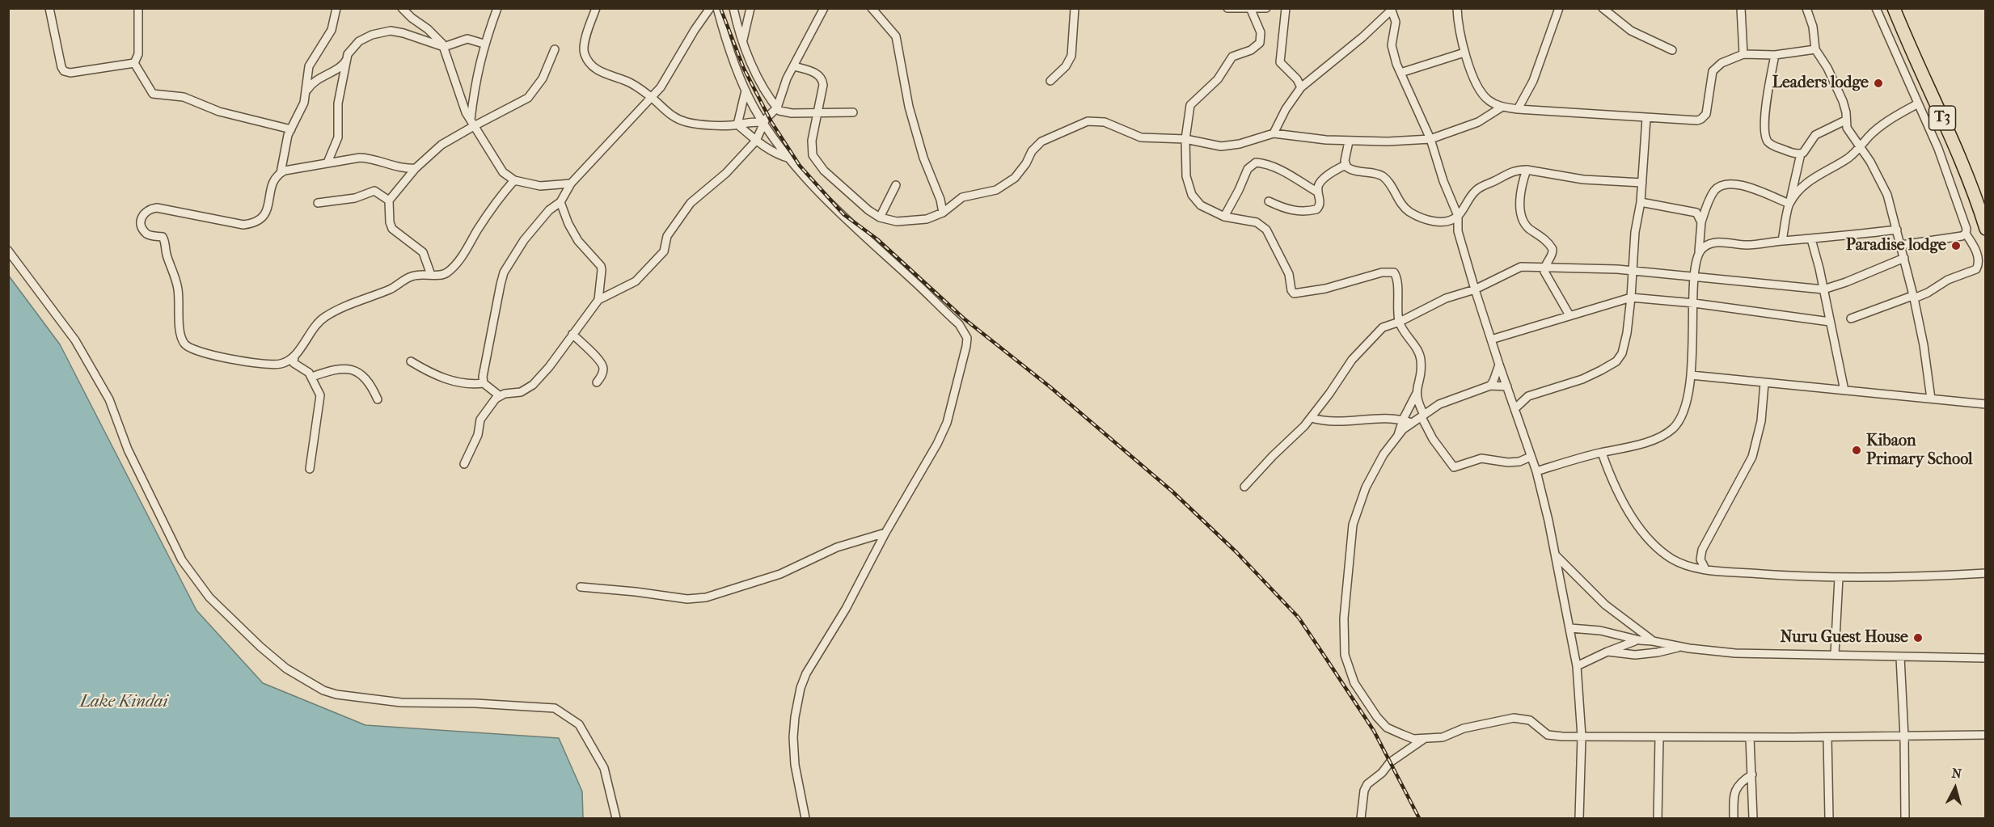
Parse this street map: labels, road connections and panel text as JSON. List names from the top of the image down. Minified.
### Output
{"streets":{"highway":["T3"]},"water":["Lake Kindai"],"places":["Leaders lodge","Paradise lodge","Kibaon Primary School","Nuru Guest House"],"north":"top"}
